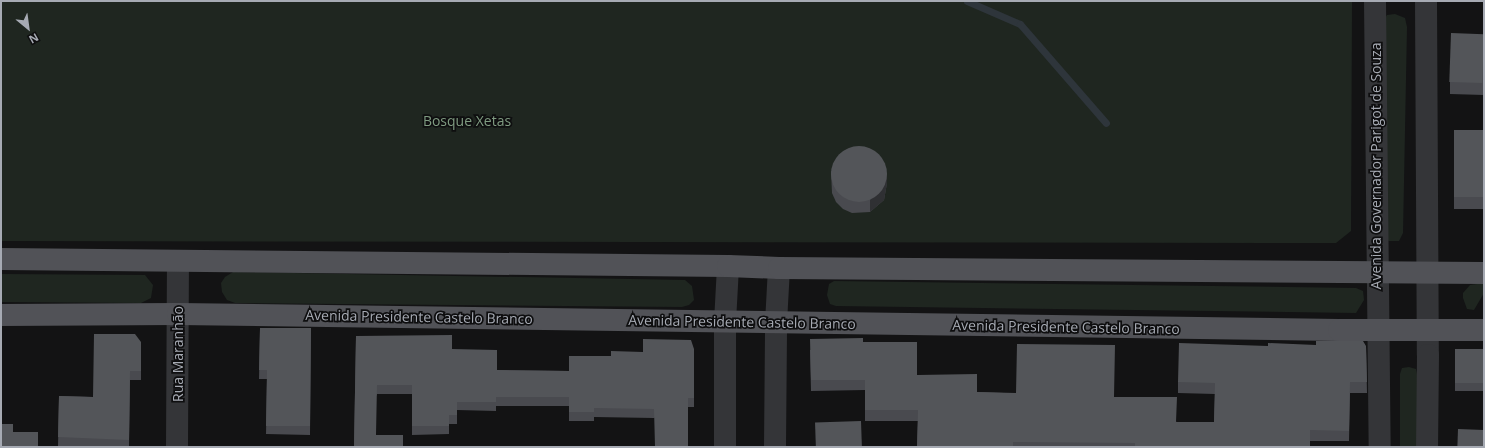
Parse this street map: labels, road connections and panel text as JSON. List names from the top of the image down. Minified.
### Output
{"streets":{"main road":["Avenida Presidente Castelo Branco"],"street":["Avenida Governador Parigot de Souza","Rua Maranhão"]},"crossings":[["Avenida Governador Parigot de Souza","Avenida Presidente Castelo Branco"],["Avenida Presidente Castelo Branco","Rua Maranhão"]],"parks":["Bosque Xetas"],"north":"bottom right"}
